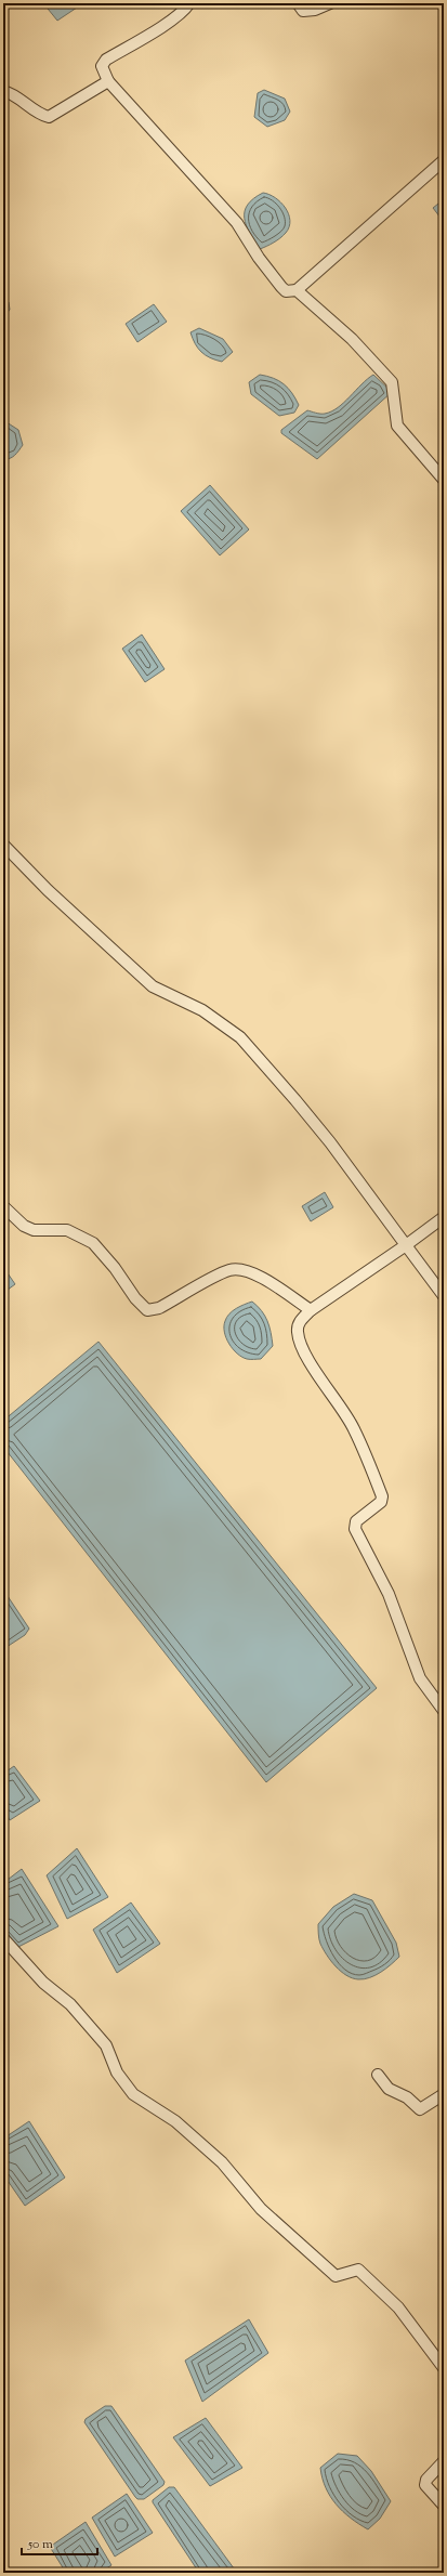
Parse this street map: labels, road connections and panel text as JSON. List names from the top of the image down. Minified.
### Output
{"scale_bar":"50 m"}
